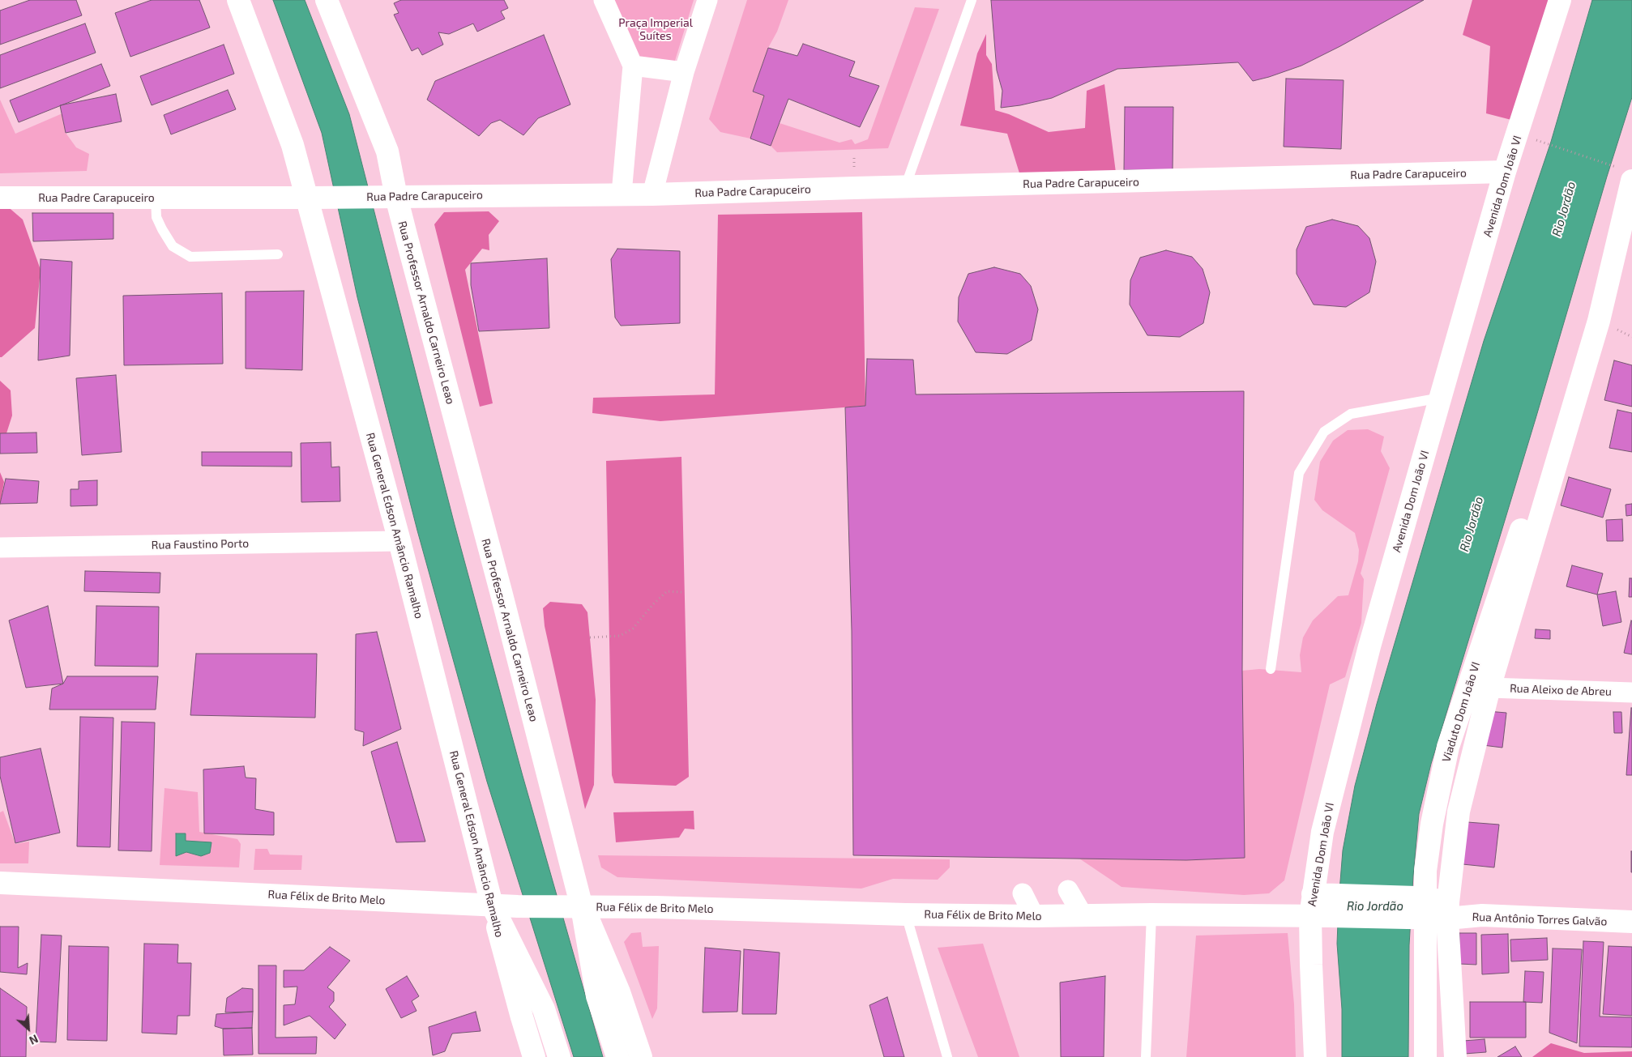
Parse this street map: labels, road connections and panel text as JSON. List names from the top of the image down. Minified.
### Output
{"streets":{"main road":["Rua Padre Carapuceiro","Avenida Dom João VI","Rua Professor Arnaldo Carneiro Leao","Rua General Edson Amâncio Ramalho","Viaduto Dom João VI","Rua Félix de Brito Melo","Rua Antônio Torres Galvão"],"street":["Rua Faustino Porto","Rua Aleixo de Abreu"]},"crossings":[["Rua Padre Carapuceiro","Avenida Dom João VI"],["Rua Padre Carapuceiro","Rua Professor Arnaldo Carneiro Leao"],["Rua Padre Carapuceiro","Rua General Edson Amâncio Ramalho"],["Avenida Dom João VI","Rua Félix de Brito Melo"],["Rua Professor Arnaldo Carneiro Leao","Rua Félix de Brito Melo"],["Rua General Edson Amâncio Ramalho","Rua Faustino Porto"],["Rua General Edson Amâncio Ramalho","Rua Félix de Brito Melo"]],"water":["Rio Jordão"],"parks":["Praça Imperial Suítes"],"north":"bottom right"}
